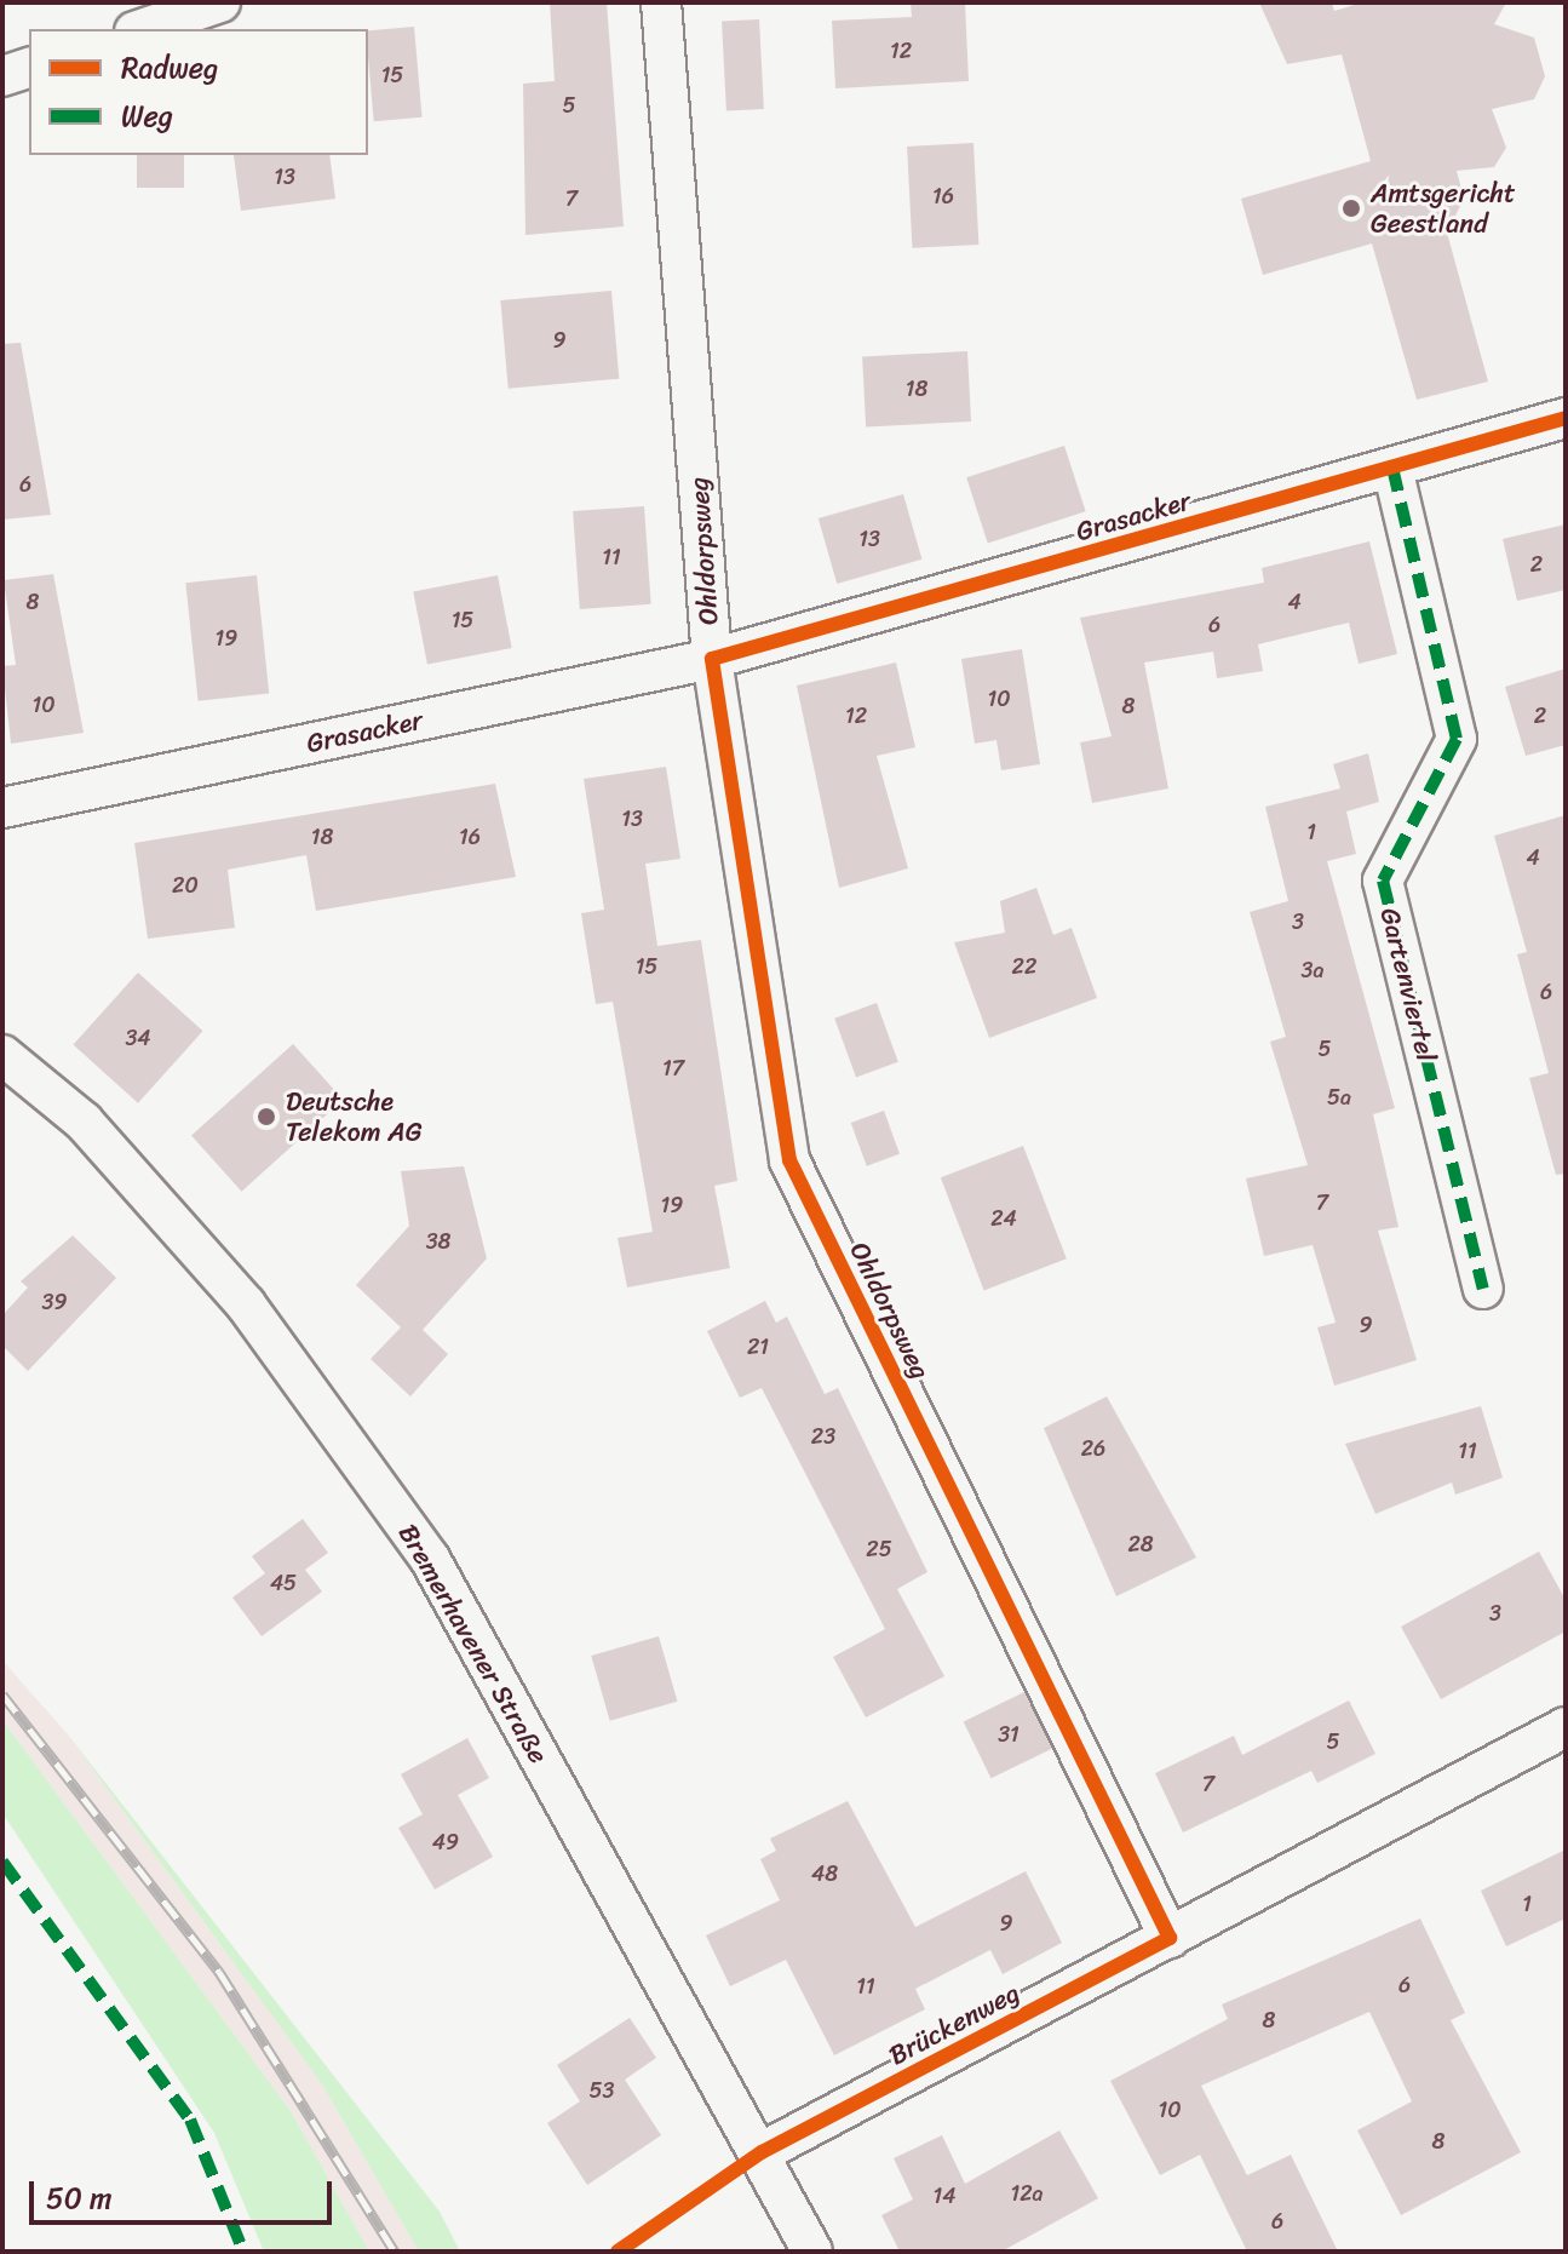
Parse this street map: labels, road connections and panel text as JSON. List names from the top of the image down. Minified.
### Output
{"streets":{"street":["Grasacker","Ohldorpsweg","Gartenviertel","Bremerhavener Straße","Brückenweg"]},"crossings":[["Grasacker","Ohldorpsweg"],["Grasacker","Gartenviertel"],["Ohldorpsweg","Brückenweg"],["Bremerhavener Straße","Brückenweg"]],"places":["Amtsgericht Geestland","Deutsche Telekom AG"],"house_numbers":["12","15","5","13","16","7","9","18","6","13","11","2","8","4","15","6","19","10","10","8","12","2","13","1","18","16","4","20","3","15","22","3a","6","34","5","17","5a","7","19","24","38","39","9","21","23","26","11","28","25","45","3","31","5","7","49","48","1","9","6","11","8","53","10","8","12a","14","6"],"legend":["Radweg","Weg"],"scale_bar":"50 m"}
